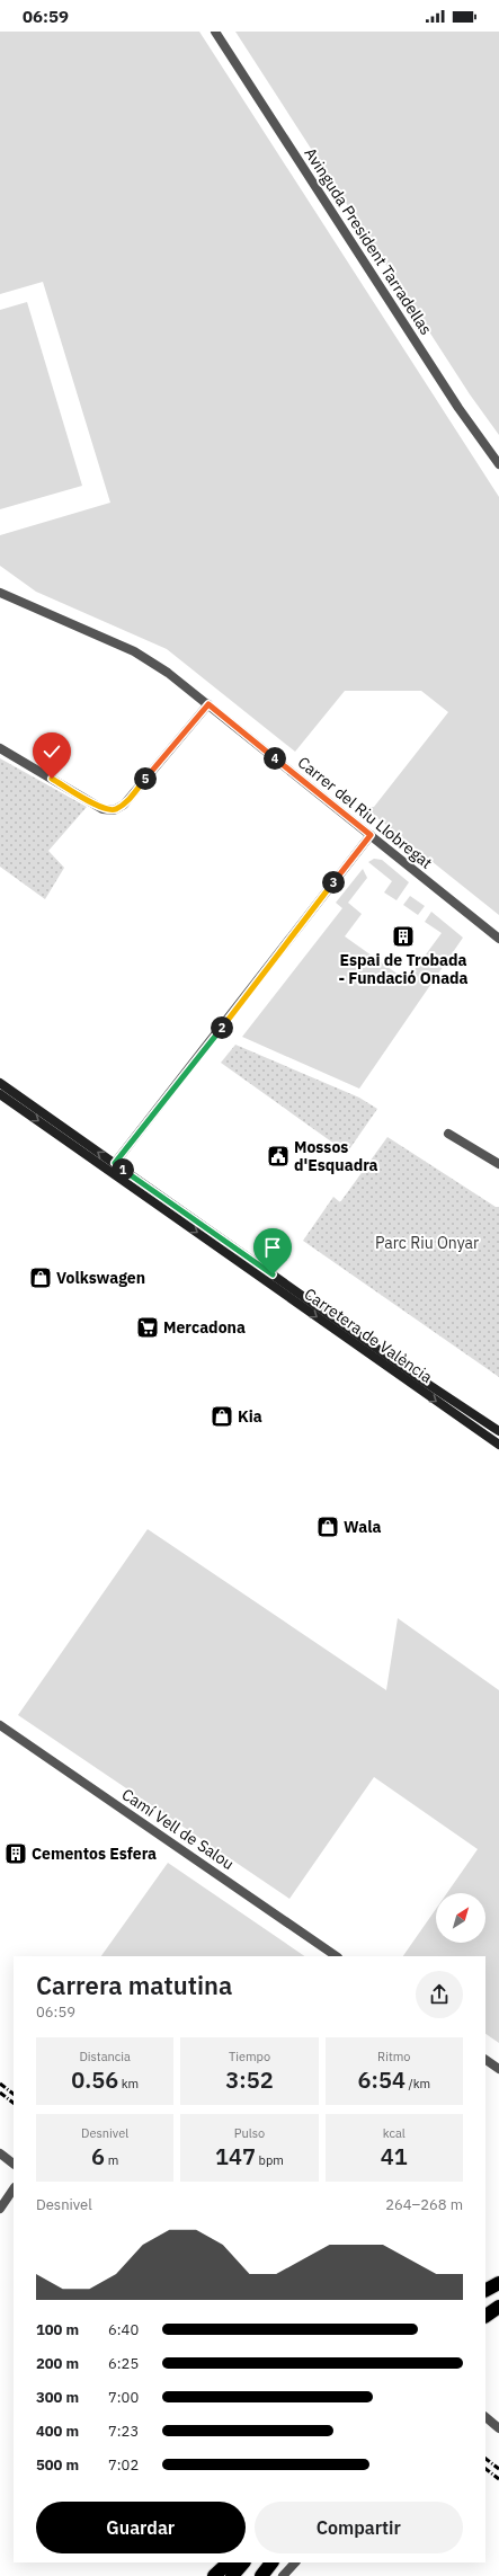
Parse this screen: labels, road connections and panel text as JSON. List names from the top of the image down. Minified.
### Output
{"streets":{"main road":["Carretera de València"],"street":["Avinguda President Tarradellas","Carrer del Riu Llobregat","Camí Vell de Salou"]},"parks":["Parc Riu Onyar"],"places":{"building":["Espai de Trobada - Fundació Onada","Cementos Esfera"],"public building":["Mossos d'Esquadra"],"shop":["Volkswagen","Kia","Wala"],"supermarket":["Mercadona"]},"north":"top right","page":{"status":"06:59","pins":["4","5","3","2","1"],"heading":["Carrera matutina","06:59"],"stats":[["Distancia","0.56 km"],["Tiempo","3:52"],["Ritmo","6:54 /km"],["Desnivel","6 m"],["Pulso","147 bpm"],["kcal","41"]],"chart":["Desnivel","264–268 m"],"list":[{"name":"100 m","note":"6:40"},{"name":"200 m","note":"6:25"},{"name":"300 m","note":"7:00"},{"name":"400 m","note":"7:23"},{"name":"500 m","note":"7:02"}],"buttons":["Guardar","Compartir"]}}
